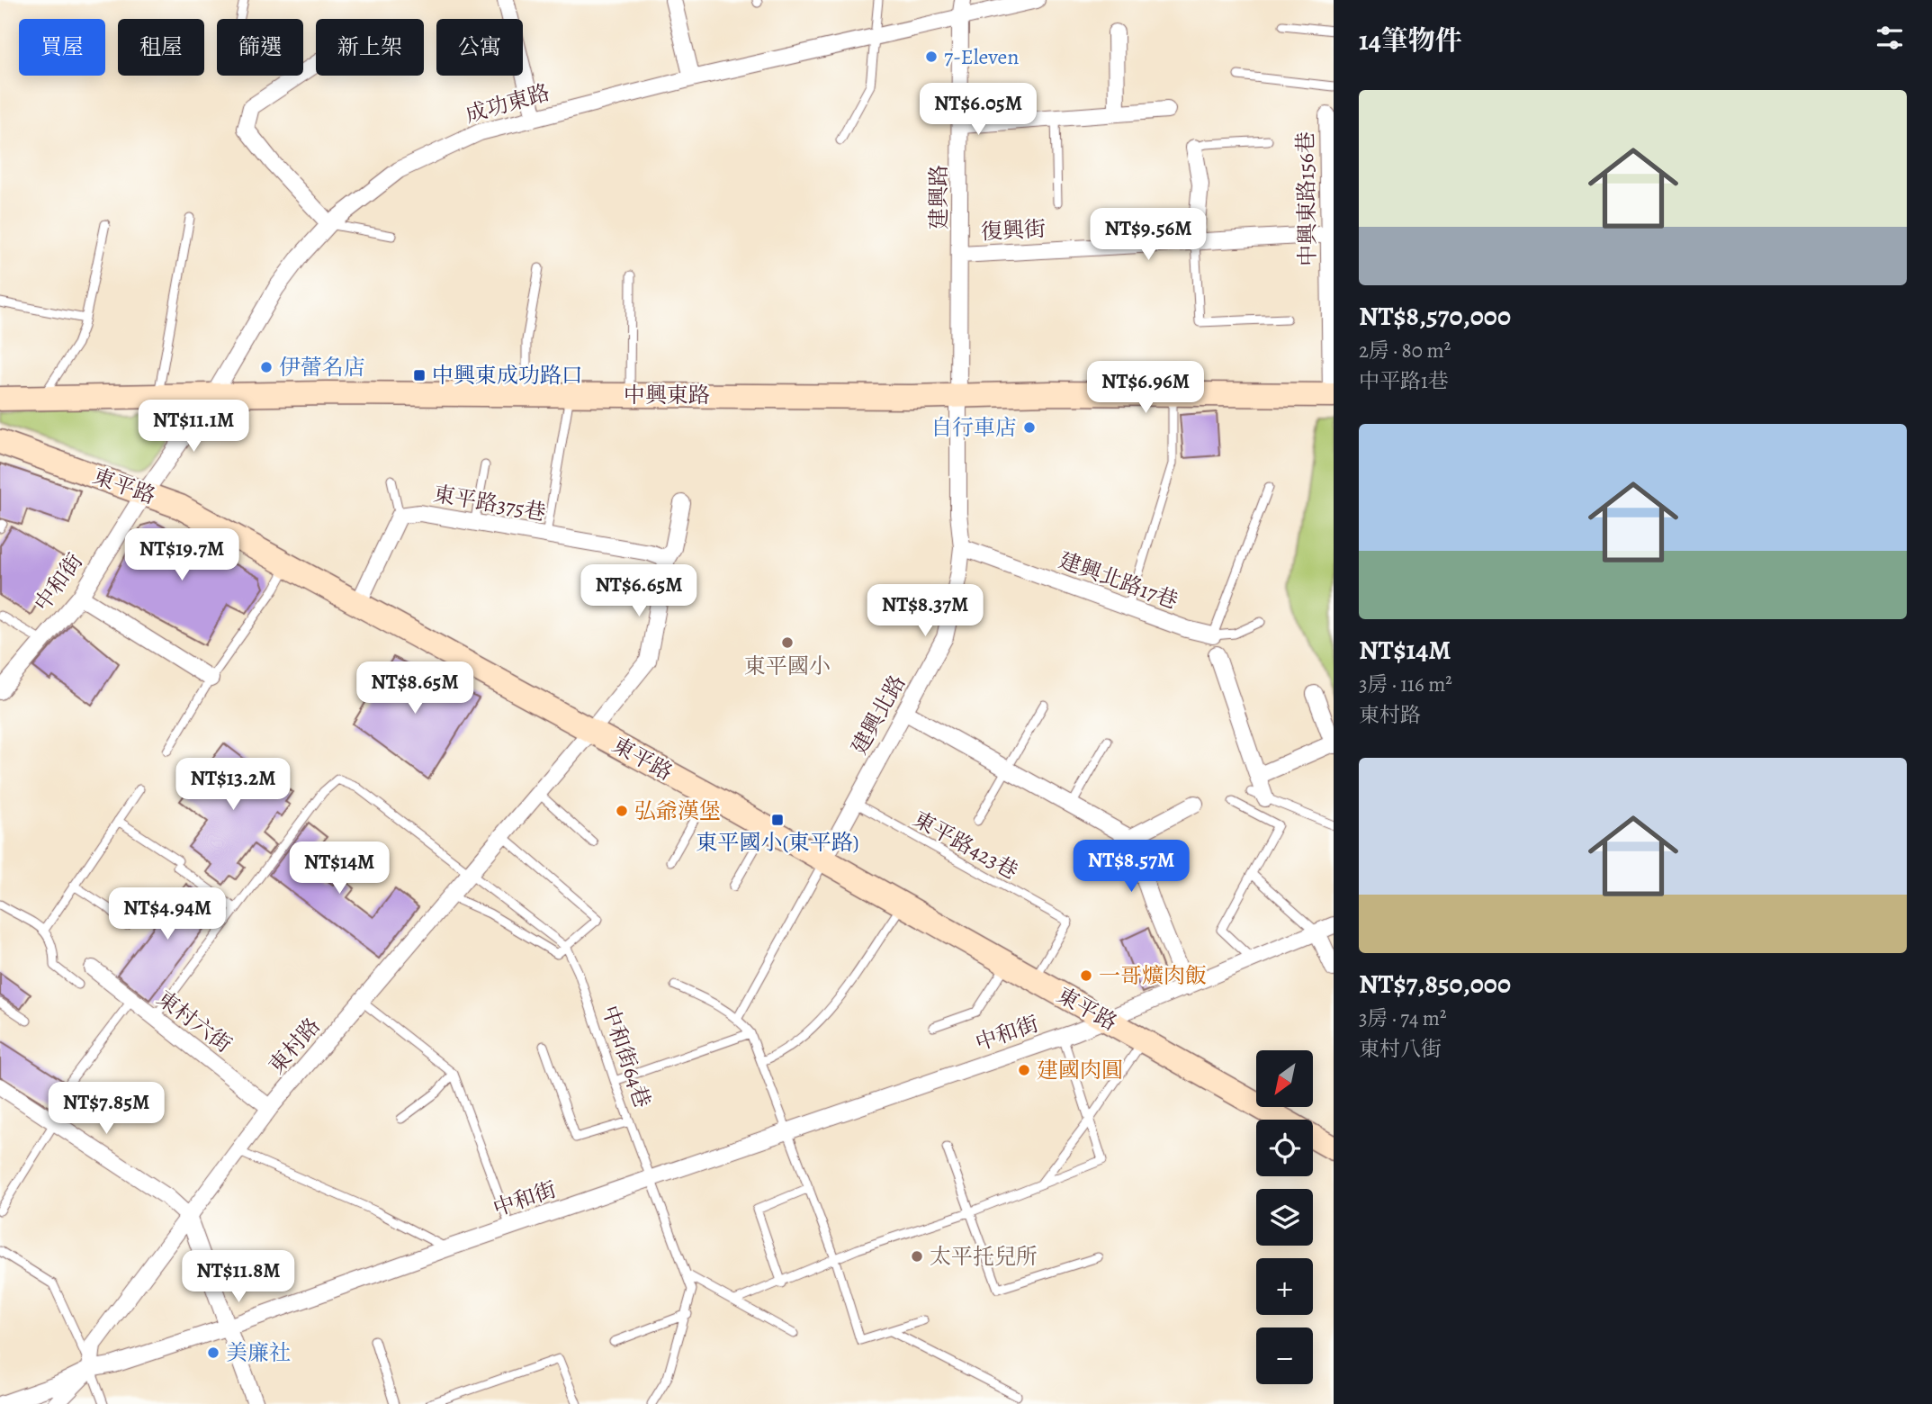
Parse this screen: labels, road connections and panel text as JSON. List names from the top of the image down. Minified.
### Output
{"streets":{"street":["成功東路","建興路","中興東路156巷","復興街","中興東路","東平路","東平路375巷","建興北路17巷","中和街","建興北路","東村六街","東村路"],"lane":["東平路423巷","中和街64巷"]},"crossings":[["成功東路","建興路"],["成功東路","中興東路"],["成功東路","東平路"],["成功東路","中和街"],["建興路","復興街"],["建興路","中興東路"],["建興路","建興北路"],["中興東路156巷","復興街"],["中興東路156巷","中興東路"],["中興東路","建興北路"],["東平路","中和街"],["東平路","建興北路"],["東平路","東平路423巷"],["東平路","東村路"],["建興北路17巷","建興北路"],["中和街","東村路"],["中和街","中和街64巷"],["建興北路","東平路423巷"],["東村六街","東村路"],["東村路","中和街64巷"]],"places":{"other":["7-Eleven","伊蕾名店","自行車店","東平國小","弘爺漢堡","一哥爌肉飯","建國肉圓","太平托兒所","美廉社"],"transit":["中興東成功路口","東平國小(東平路)"]},"north":"bottom left","page":{"heading":"14筆物件","chip":["買屋","租屋","篩選","新上架","公寓"],"list":[{"name":"NT$8,570,000","note":"2房 · 80 m² · 中平路1巷"},{"name":"NT$14M","note":"3房 · 116 m² · 東村路"},{"name":"NT$7,850,000","note":"3房 · 74 m² · 東村八街"}],"price":["NT$6.05M","NT$9.56M","NT$6.96M","NT$11.1M","NT$19.7M","NT$6.65M","NT$8.37M","NT$8.65M","NT$13.2M","NT$8.57M","NT$14M","NT$4.94M","NT$7.85M","NT$11.8M"],"map_buttons":["+","−"]}}
